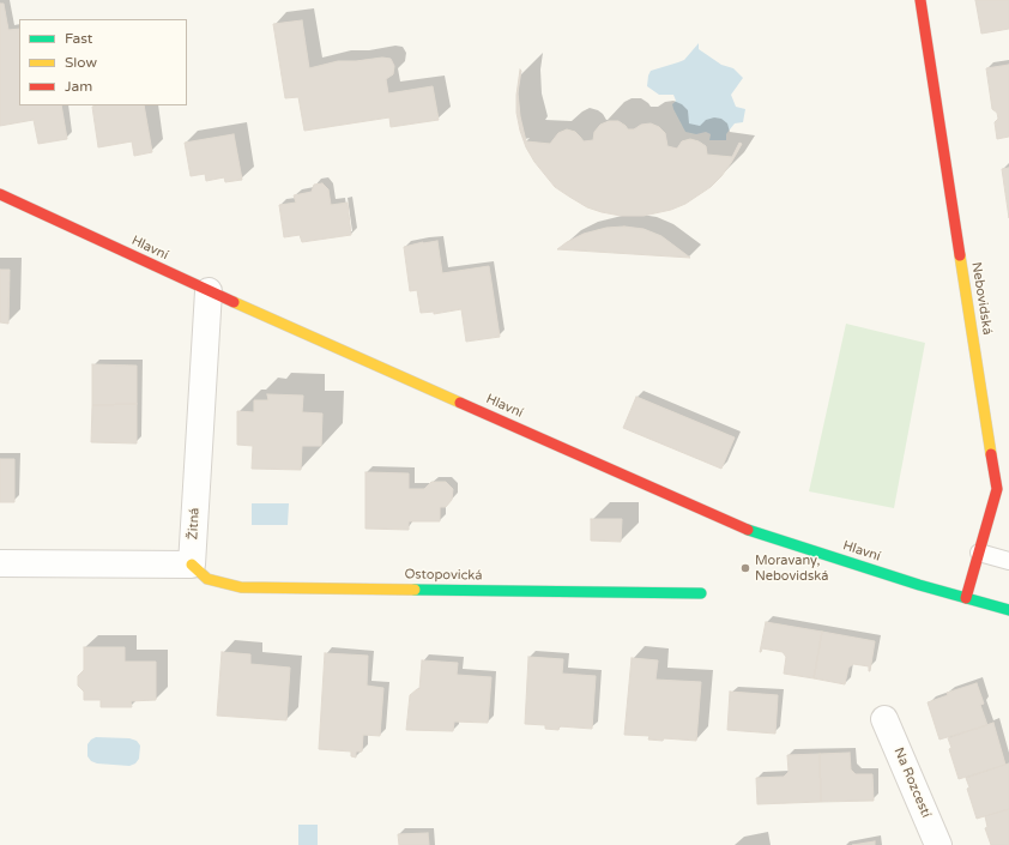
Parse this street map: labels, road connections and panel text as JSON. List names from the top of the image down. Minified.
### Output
{"streets":{"street":["Hlavní","Nebovidská","Žitná","Ostopovická","Na Rozcestí"]},"crossings":[["Hlavní","Nebovidská"],["Hlavní","Žitná"],["Žitná","Ostopovická"]],"places":["Moravany, Nebovidská"],"legend":["Fast","Slow","Jam"]}
